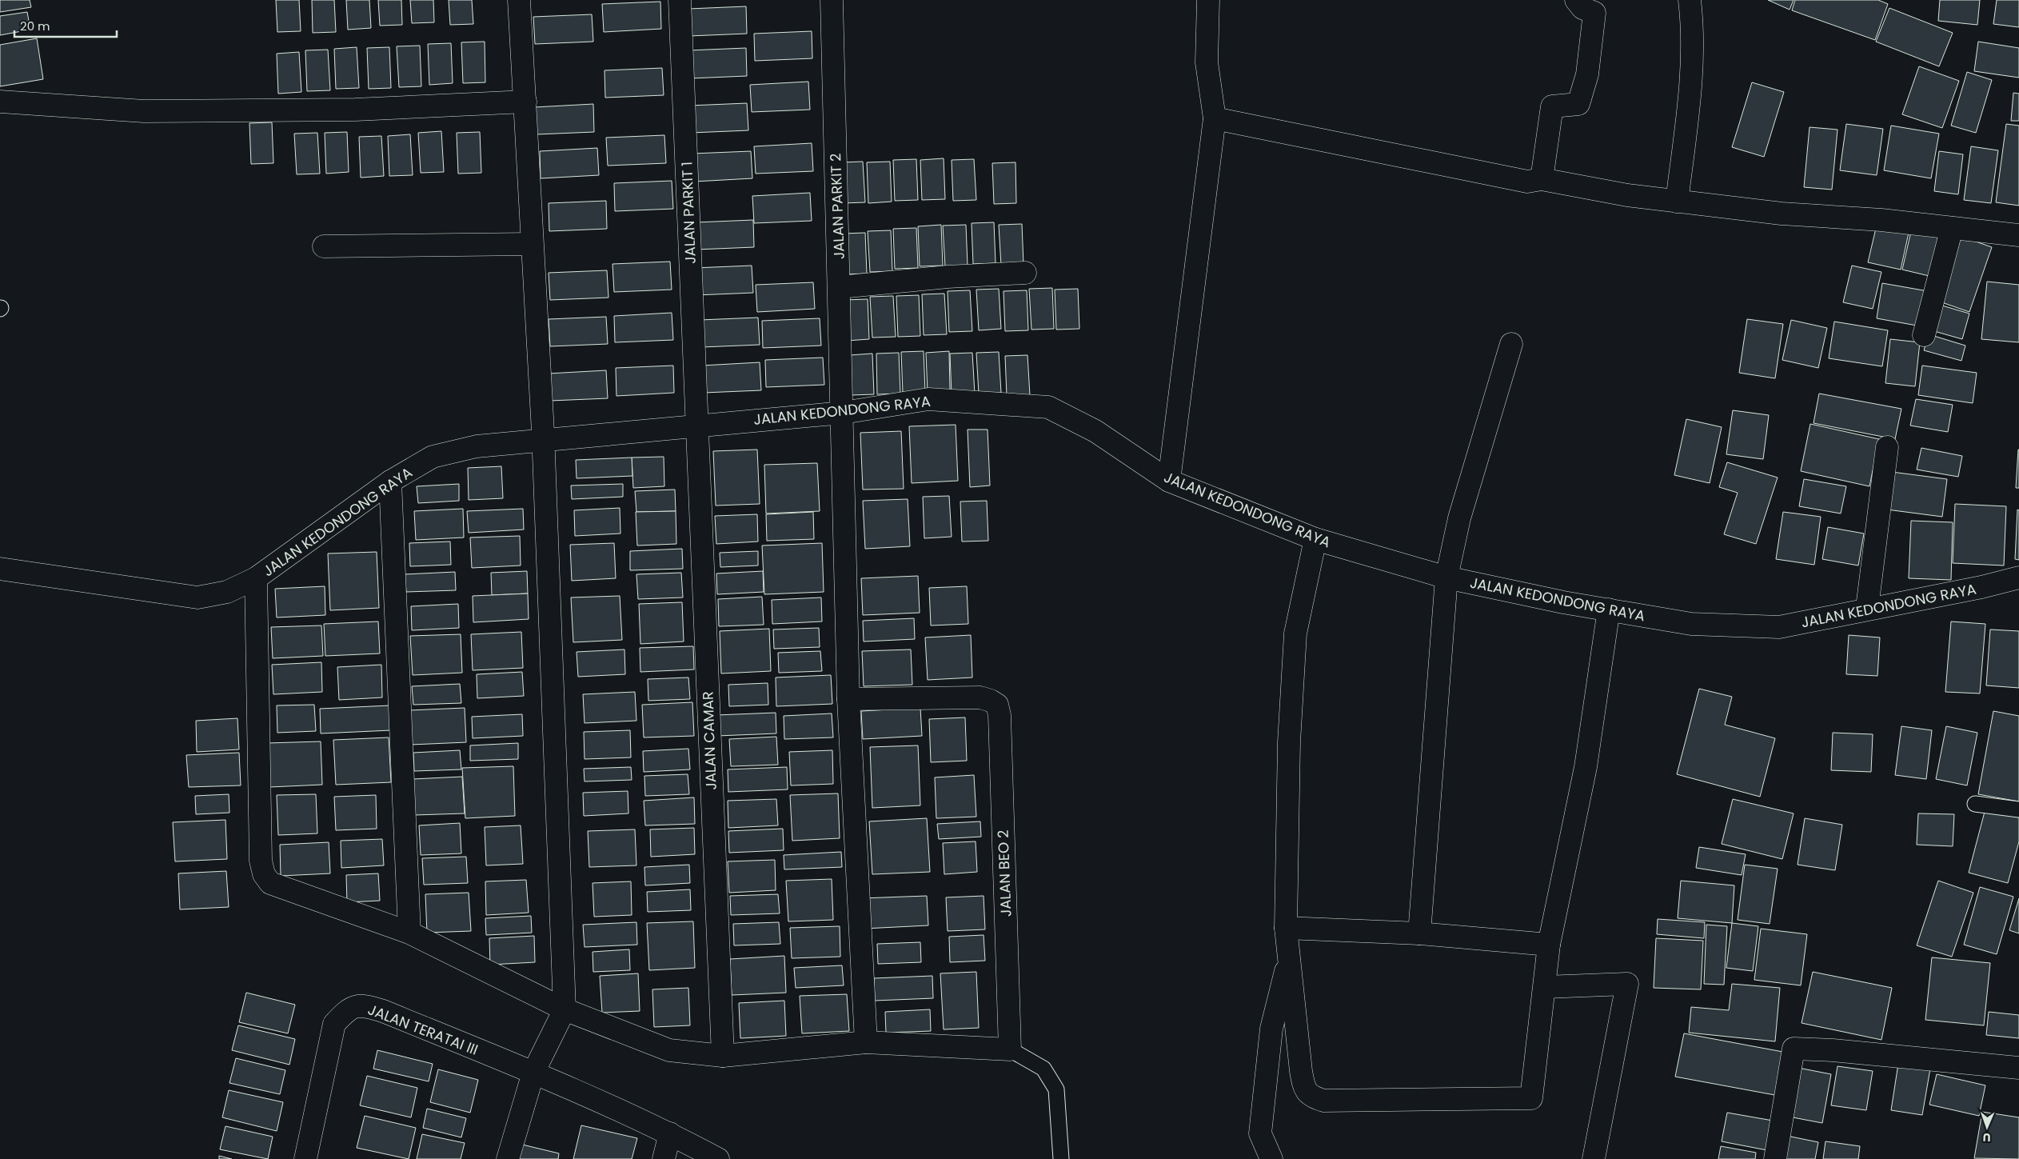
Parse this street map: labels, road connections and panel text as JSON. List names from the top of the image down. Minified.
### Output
{"streets":{"street":["JALAN PARKIT 2","JALAN PARKIT 1","JALAN KEDONDONG RAYA","JALAN CAMAR","JALAN BEO 2","JALAN TERATAI III"]},"crossings":[["JALAN PARKIT 2","JALAN KEDONDONG RAYA"],["JALAN PARKIT 2","JALAN BEO 2"],["JALAN PARKIT 1","JALAN KEDONDONG RAYA"],["JALAN PARKIT 1","JALAN CAMAR"],["JALAN KEDONDONG RAYA","JALAN CAMAR"]],"scale_bar":"20 m","north":"bottom"}
